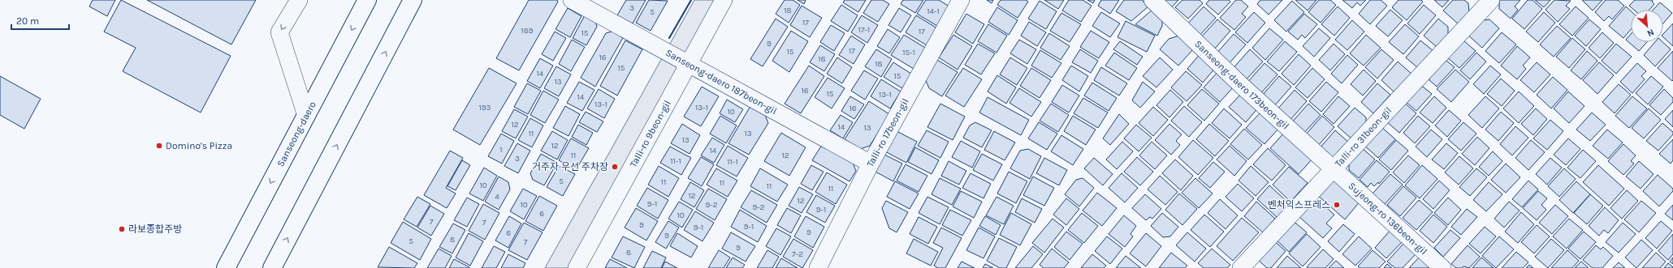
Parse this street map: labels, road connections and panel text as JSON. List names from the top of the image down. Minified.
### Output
{"streets":{"main road":["Sanseong-daero"],"street":["Sanseong-daero 187beon-gil","Sanseong-daero 173beon-gil","Talli-ro 17beon-gil","Talli-ro 9beon-gil","Talli-ro 31beon-gil","Sujeong-ro 136beon-gil"]},"crossings":[["Sanseong-daero 187beon-gil","Talli-ro 17beon-gil"],["Sanseong-daero 187beon-gil","Talli-ro 9beon-gil"],["Sanseong-daero 173beon-gil","Talli-ro 31beon-gil"],["Sanseong-daero 173beon-gil","Sujeong-ro 136beon-gil"],["Talli-ro 31beon-gil","Sujeong-ro 136beon-gil"]],"places":["Domino's Pizza","거주자 우선 주차장","벤처익스프레스","라보종합주방"],"house_numbers":["3","18","14-1","5","17","17-1","189","17","15","9","17","15","15-1","16","18","18","15","14","15","13","16","15","13-1","14","13-1","193","13-1","16","10","12","14","13","11","13","13","12","1","14","11","12","3","11-1","11-1","5","11","11","10","11","11","12","4","12","9-1","10","9-2","9-2","9-1","6","10","7","7","9","9-1","9-1","9","8","9","8","5","7","9","8","7-2"],"scale_bar":"20 m","north":"bottom right"}
